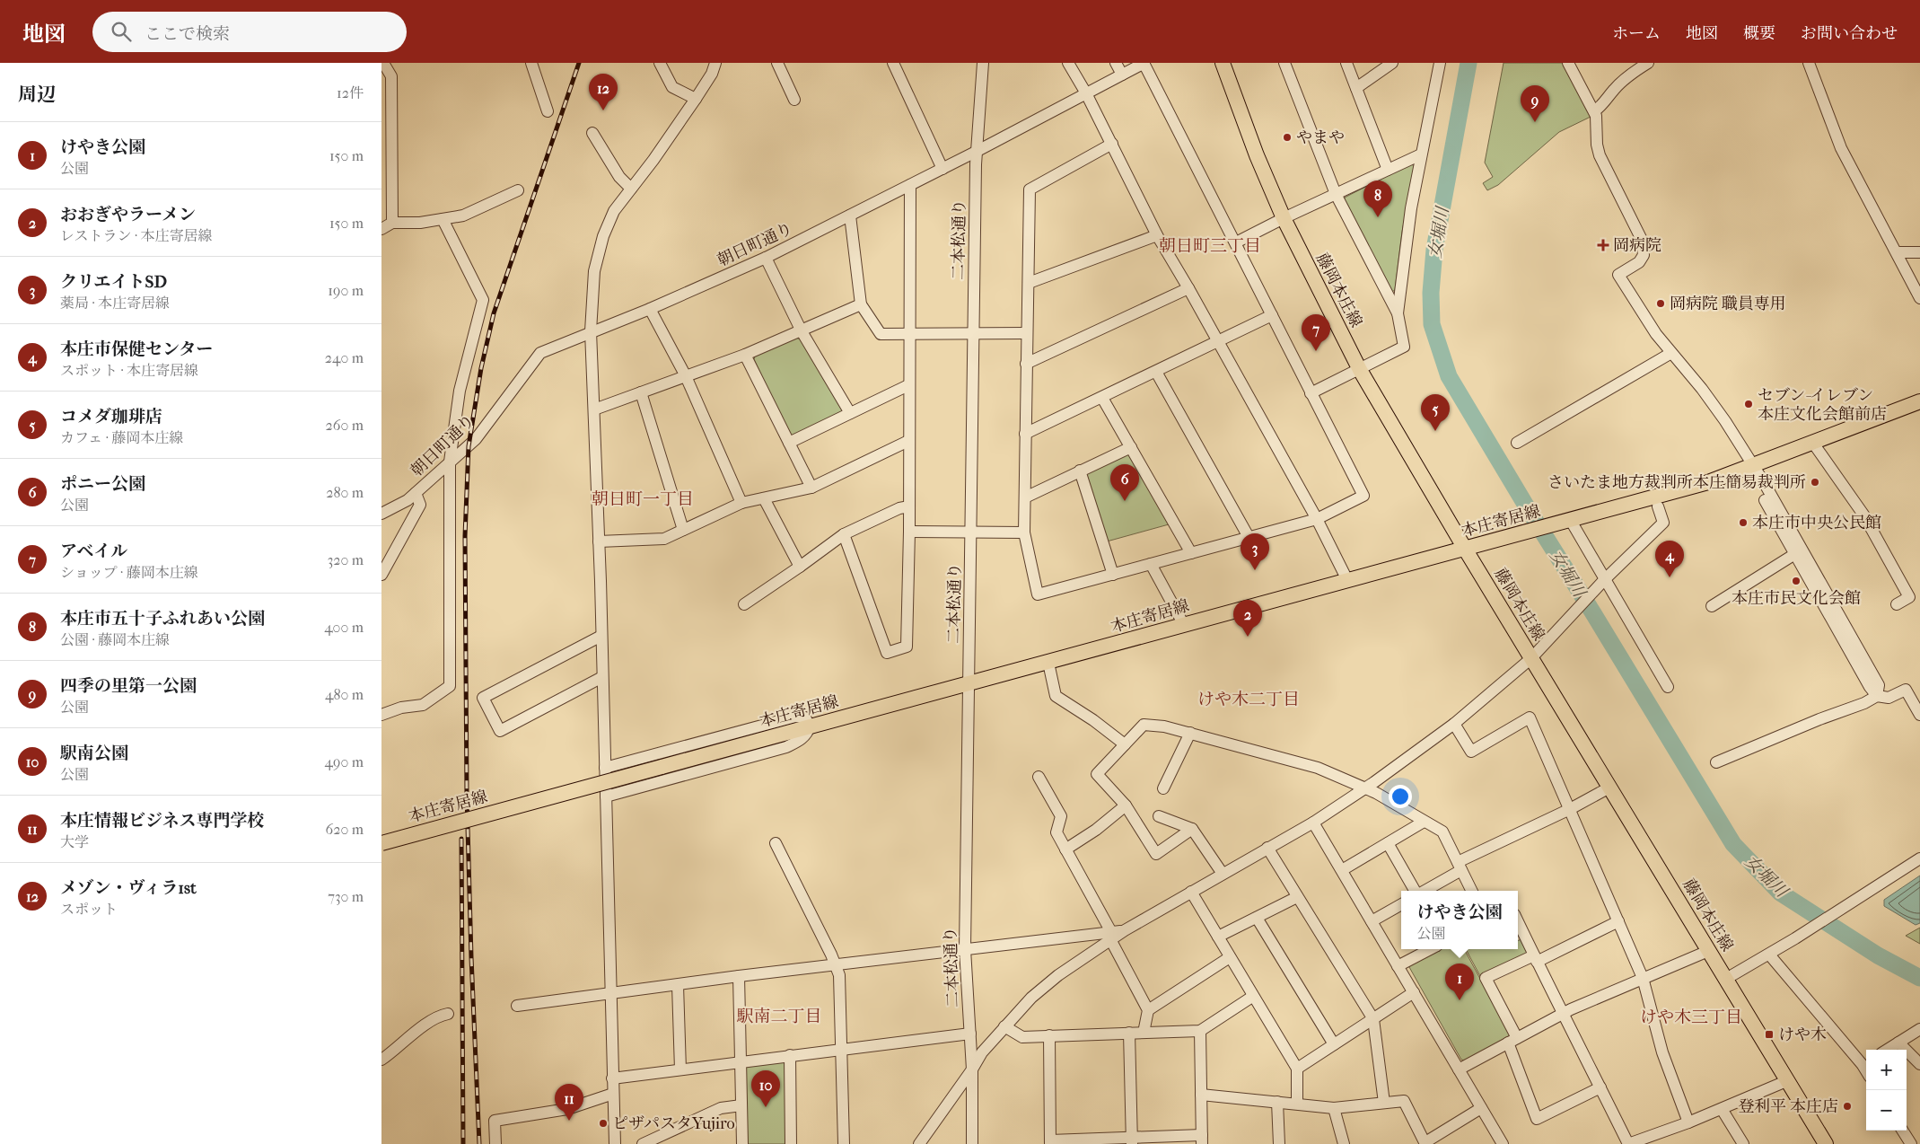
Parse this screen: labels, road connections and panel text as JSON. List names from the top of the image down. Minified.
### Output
{"streets":{"main road":["藤岡本庄線","本庄寄居線"],"street":["二本松通り","朝日町通り"]},"crossings":[["二本松通り","朝日町通り"],["二本松通り","本庄寄居線"],["藤岡本庄線","本庄寄居線"]],"districts":["朝日町三丁目","朝日町一丁目","けや木二丁目","駅南二丁目","けや木三丁目"],"water":["女堀川"],"places":{"other":["やまや","岡病院 職員専用","セブン-イレブン 本庄文化会館前店","さいたま地方裁判所本庄簡易裁判所","本庄市中央公民館","本庄市民文化会館","登利平 本庄店","ピザパスタYujiro"],"health":["岡病院"],"transit":["けや木"]},"page":{"header":"地図","search":"ここで検索","nav":["ホーム","地図","概要","お問い合わせ"],"heading":["周辺","12件"],"pins":["12","9","8","7","5","6","3","4","2","1","10","11"],"list":[{"mark":"1","name":"けやき公園","note":"公園","value":"150 m"},{"mark":"2","name":"おおぎやラーメン","note":"レストラン · 本庄寄居線","value":"150 m"},{"mark":"3","name":"クリエイトSD","note":"薬局 · 本庄寄居線","value":"190 m"},{"mark":"4","name":"本庄市保健センター","note":"スポット · 本庄寄居線","value":"240 m"},{"mark":"5","name":"コメダ珈琲店","note":"カフェ · 藤岡本庄線","value":"260 m"},{"mark":"6","name":"ポニー公園","note":"公園","value":"280 m"},{"mark":"7","name":"アベイル","note":"ショップ · 藤岡本庄線","value":"320 m"},{"mark":"8","name":"本庄市五十子ふれあい公園","note":"公園 · 藤岡本庄線","value":"400 m"},{"mark":"9","name":"四季の里第一公園","note":"公園","value":"480 m"},{"mark":"10","name":"駅南公園","note":"公園","value":"490 m"},{"mark":"11","name":"本庄情報ビジネス専門学校","note":"大学","value":"620 m"},{"mark":"12","name":"メゾン・ヴィラ1st","note":"スポット","value":"730 m"}],"popup":["けやき公園","公園"],"map_buttons":["+","−"]}}
